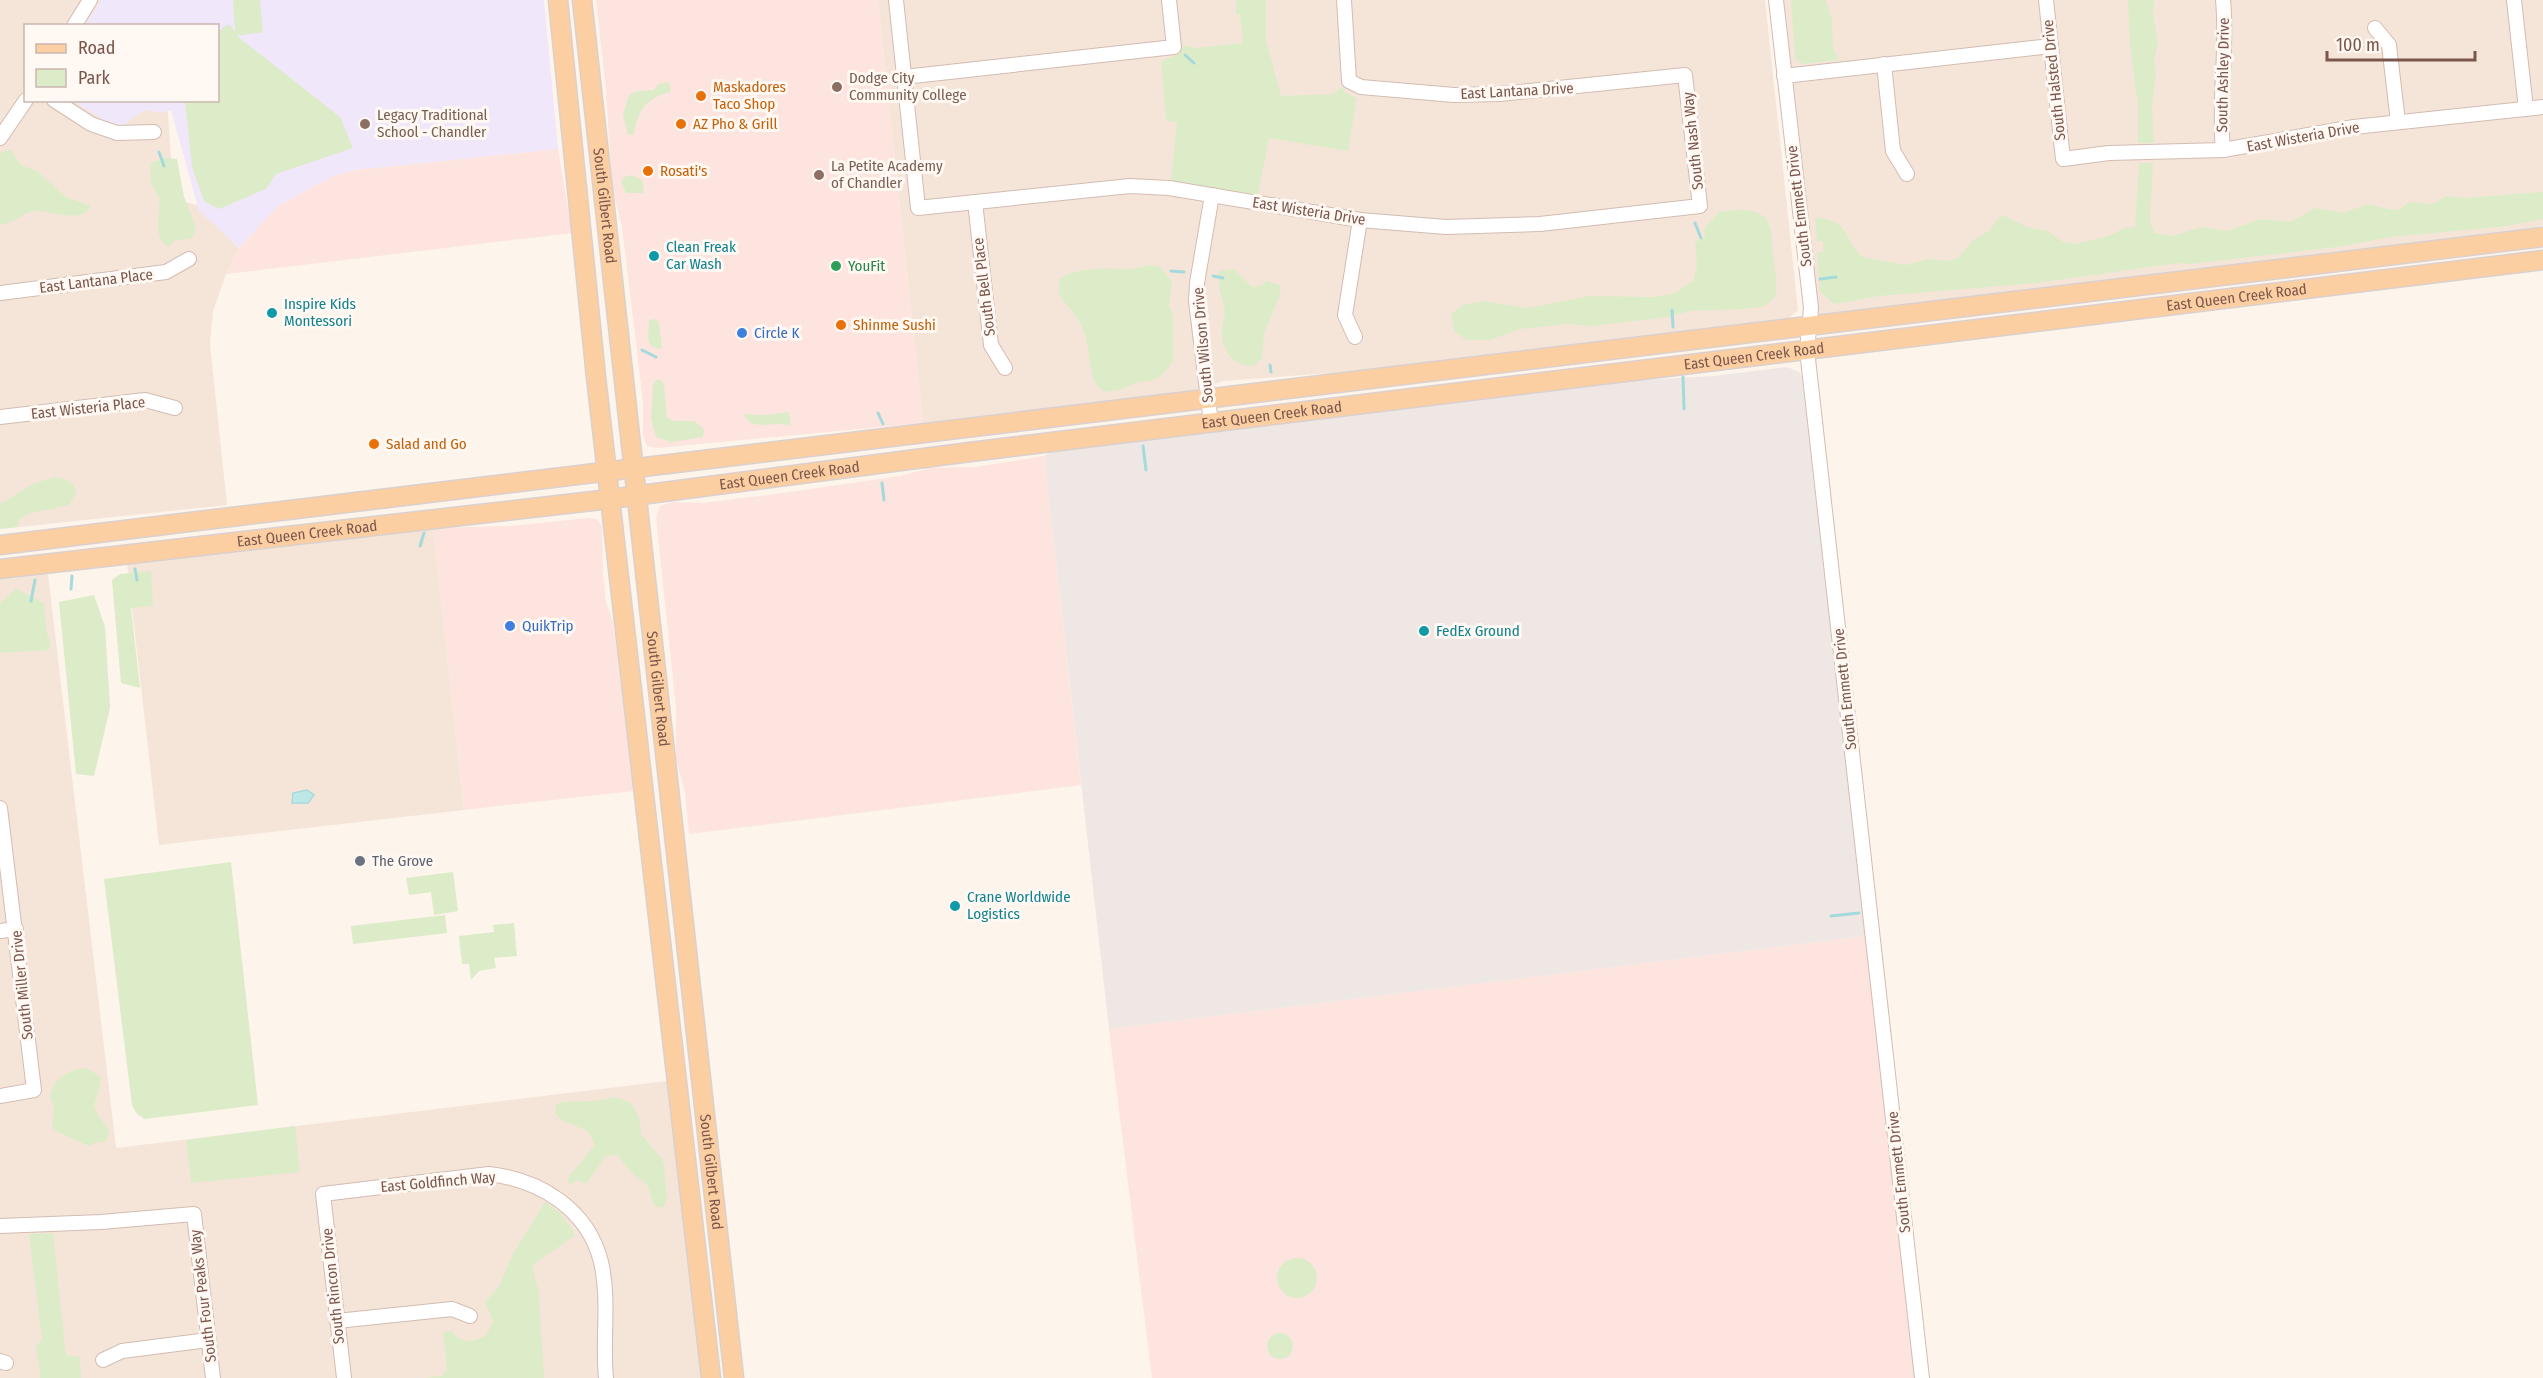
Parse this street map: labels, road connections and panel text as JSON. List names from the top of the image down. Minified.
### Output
{"streets":{"main road":["South Gilbert Road","East Queen Creek Road"],"street":["South Ashley Drive","South Halsted Drive","East Lantana Drive","East Wisteria Drive","South Nash Way","South Emmett Drive","East Lantana Place","South Bell Place","South Wilson Drive","East Wisteria Place","South Miller Drive","East Goldfinch Way","South Rincon Drive","South Four Peaks Way"]},"crossings":[["South Ashley Drive","East Wisteria Drive"],["South Halsted Drive","East Wisteria Drive"],["East Lantana Drive","South Nash Way"],["East Wisteria Drive","South Nash Way"],["East Wisteria Drive","South Bell Place"],["East Wisteria Drive","South Wilson Drive"],["South Gilbert Road","East Queen Creek Road"],["South Emmett Drive","East Queen Creek Road"],["East Queen Creek Road","South Wilson Drive"],["East Goldfinch Way","South Rincon Drive"]],"places":["Dodge City Community College","Maskadores Taco Shop","Legacy Traditional School - Chandler","AZ Pho & Grill","Rosati's","La Petite Academy of Chandler","Clean Freak Car Wash","YouFit","Inspire Kids Montessori","Shinme Sushi","Circle K","Salad and Go","QuikTrip","FedEx Ground","The Grove","Crane Worldwide Logistics"],"legend":["Road","Park"],"scale_bar":"100 m"}
